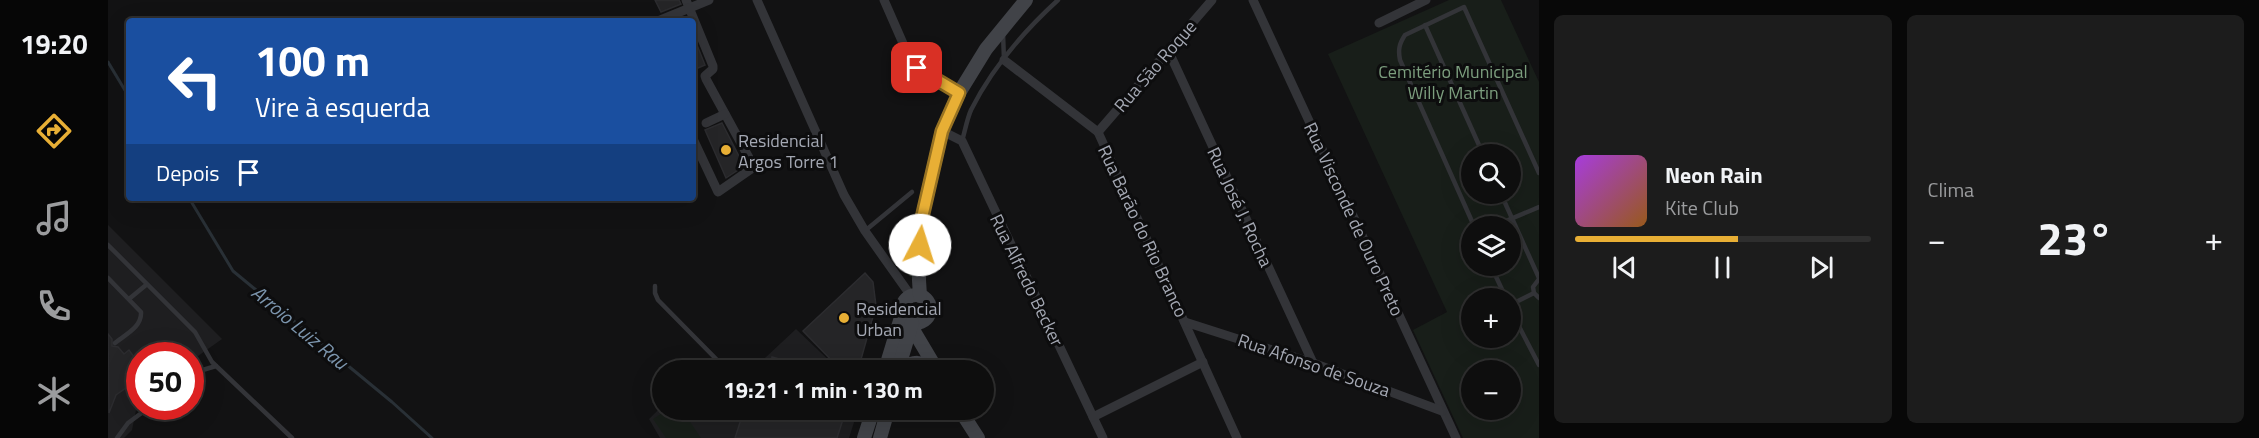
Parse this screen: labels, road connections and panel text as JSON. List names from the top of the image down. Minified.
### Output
{"streets":{"street":["Rua São Roque","Rua José J. Rocha","Rua Visconde de Ouro Preto","Rua Barão do Rio Branco","Rua Alfredo Becker","Rua Afonso de Souza"]},"crossings":[["Rua São Roque","Rua José J. Rocha"],["Rua São Roque","Rua Barão do Rio Branco"],["Rua José J. Rocha","Rua Afonso de Souza"],["Rua Visconde de Ouro Preto","Rua Afonso de Souza"],["Rua Barão do Rio Branco","Rua Afonso de Souza"]],"water":["Arroio Luiz Rau"],"parks":["Cemitério Municipal Willy Martin"],"places":["Residencial Argos Torre 1","Residencial Urban"],"page":{"tabs":"19:20","tile":"Clima","turn":["100 m","Vire à esquerda"],"map_buttons":["+","−"],"then":"Depois","song":["Neon Rain","Kite Club"],"heat":["−","23°","+"],"limit":"50","trip":"19:21 · 1 min · 130 m"}}
